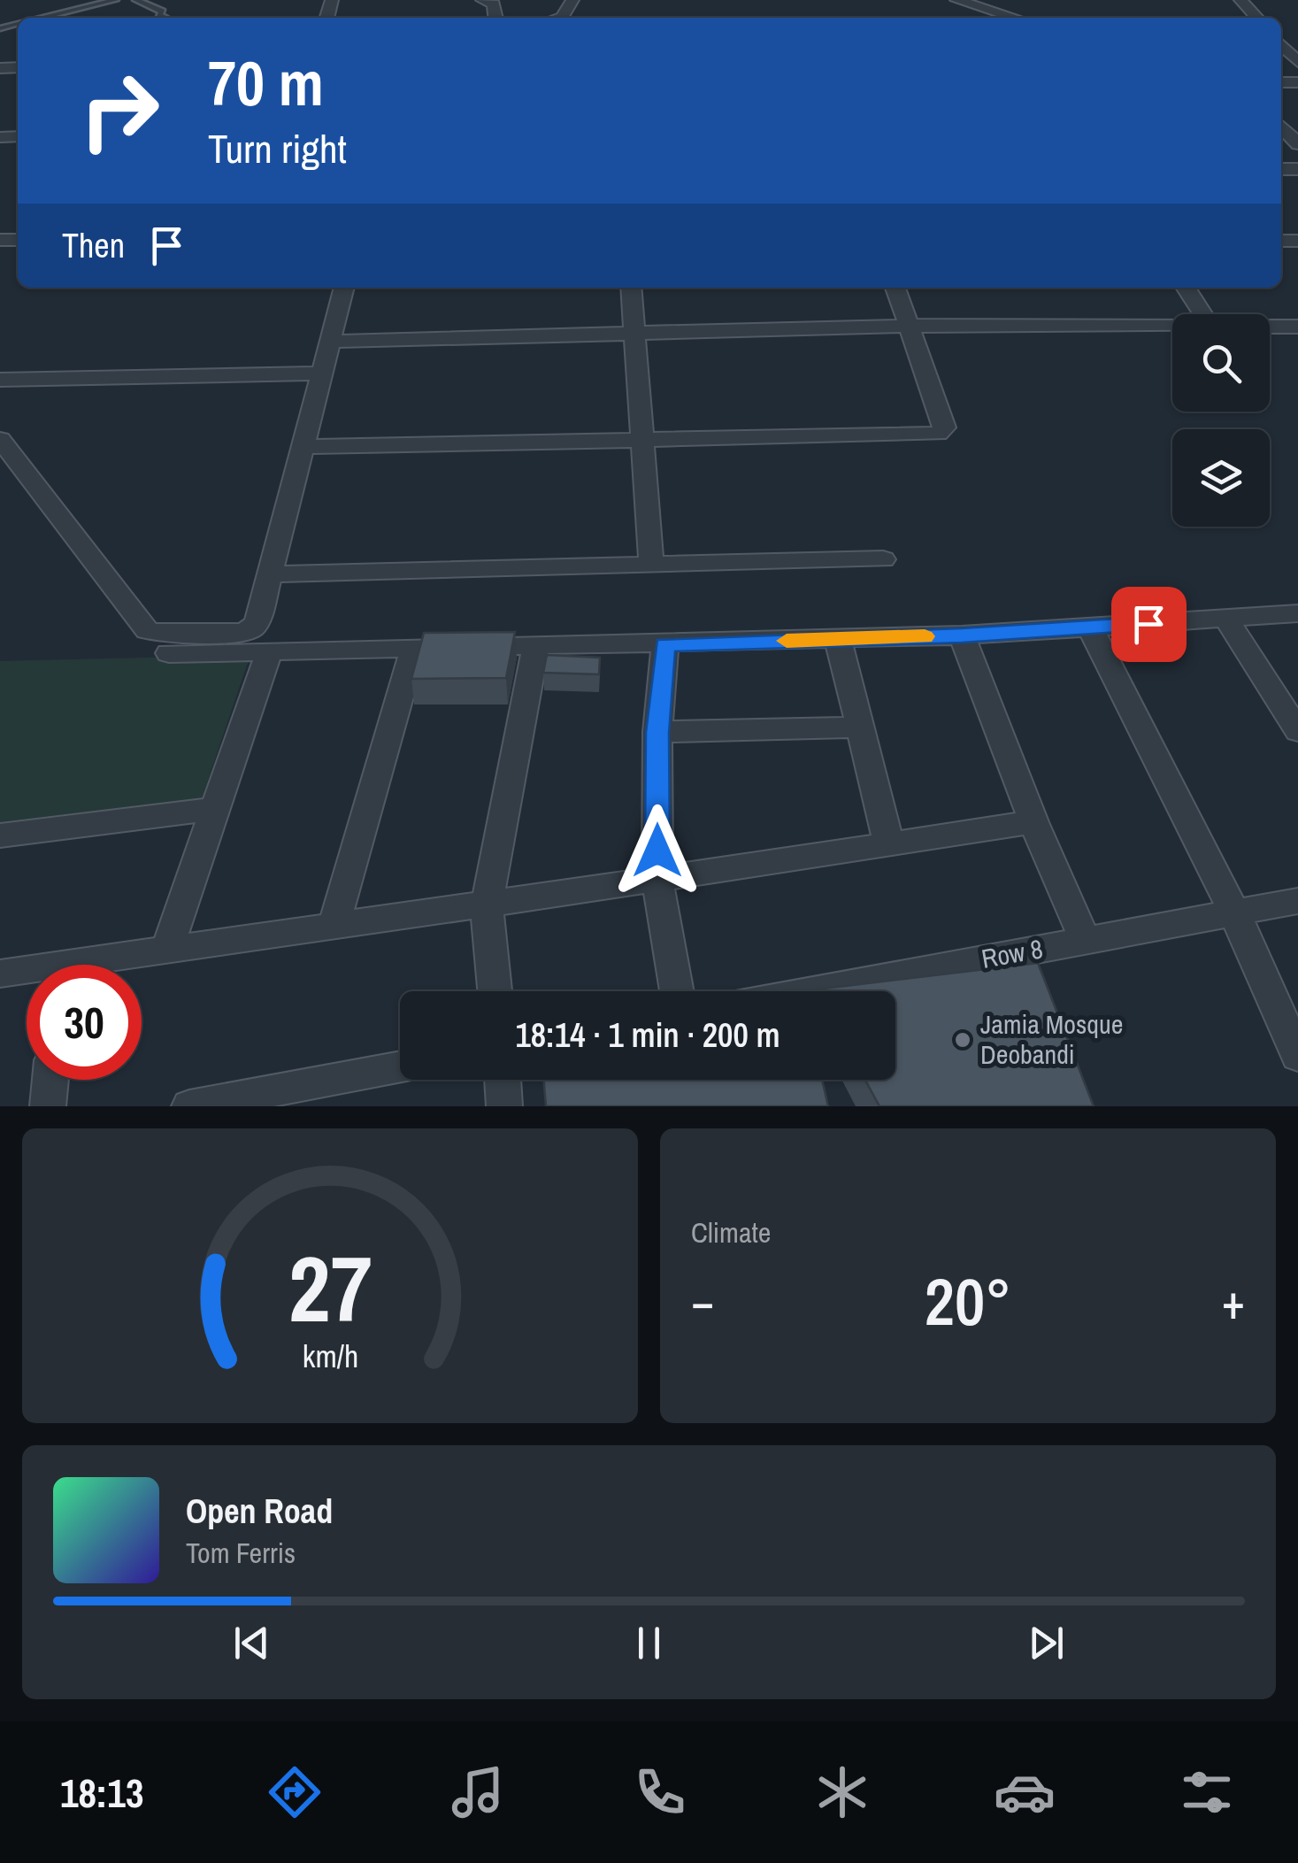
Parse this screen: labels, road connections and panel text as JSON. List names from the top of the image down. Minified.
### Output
{"streets":{"street":["Row 8"]},"places":["Jamia Mosque Deobandi"],"page":{"turn":["70 m","Turn right"],"then":"Then","limit":"30","trip":"18:14 · 1 min · 200 m","tile":"Climate","heat":["−","20°","+"],"song":["Open Road","Tom Ferris"],"tabs":"18:13","gauge":["27","km/h"]}}
